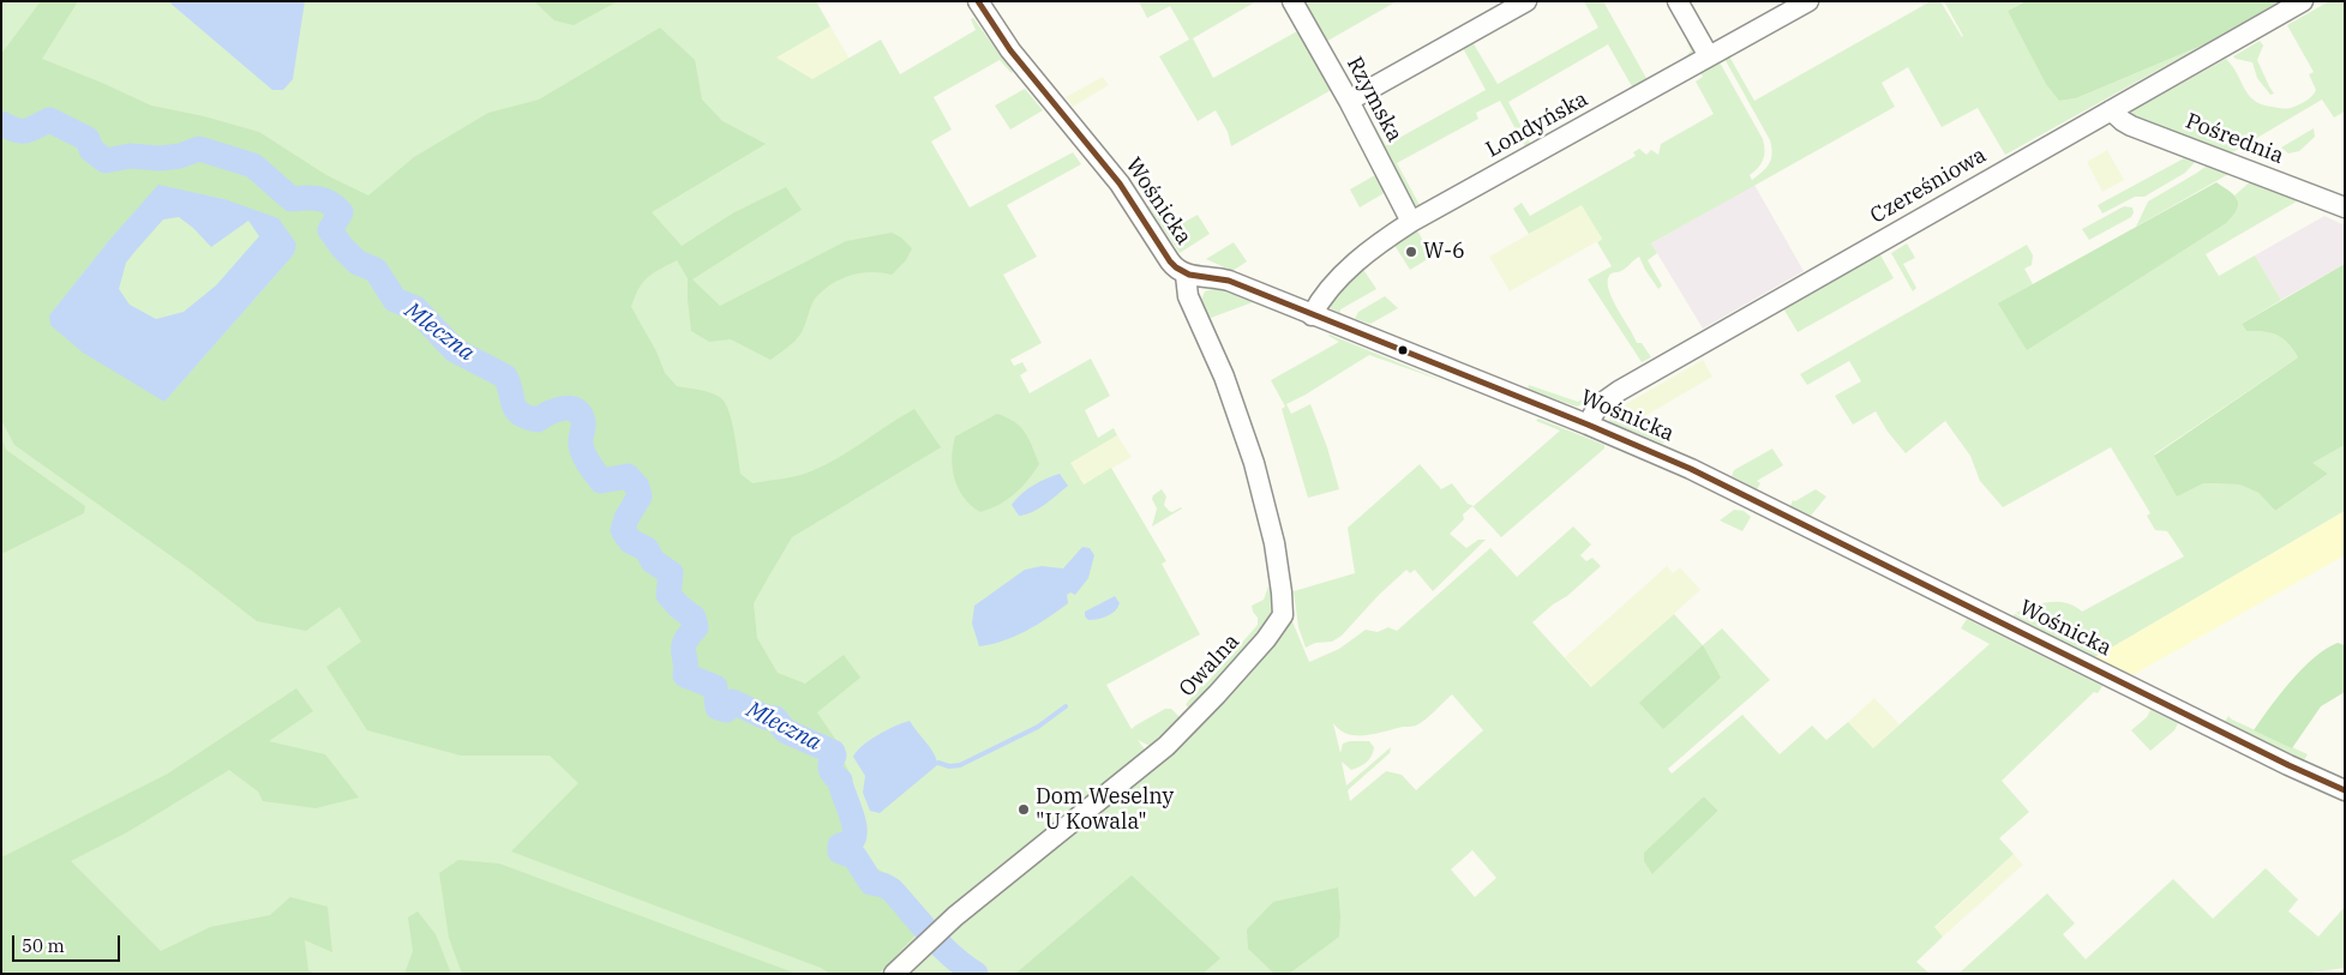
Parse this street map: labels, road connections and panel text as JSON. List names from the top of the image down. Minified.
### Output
{"streets":{"street":["Rzymska","Londyńska","Pośrednia","Czereśniowa","Wośnicka","Owalna"]},"crossings":[["Rzymska","Londyńska"],["Londyńska","Wośnicka"],["Pośrednia","Czereśniowa"],["Czereśniowa","Wośnicka"],["Wośnicka","Owalna"]],"water":["Mleczna"],"places":["W-6","Dom Weselny \"U Kowala\""],"scale_bar":"50 m"}
